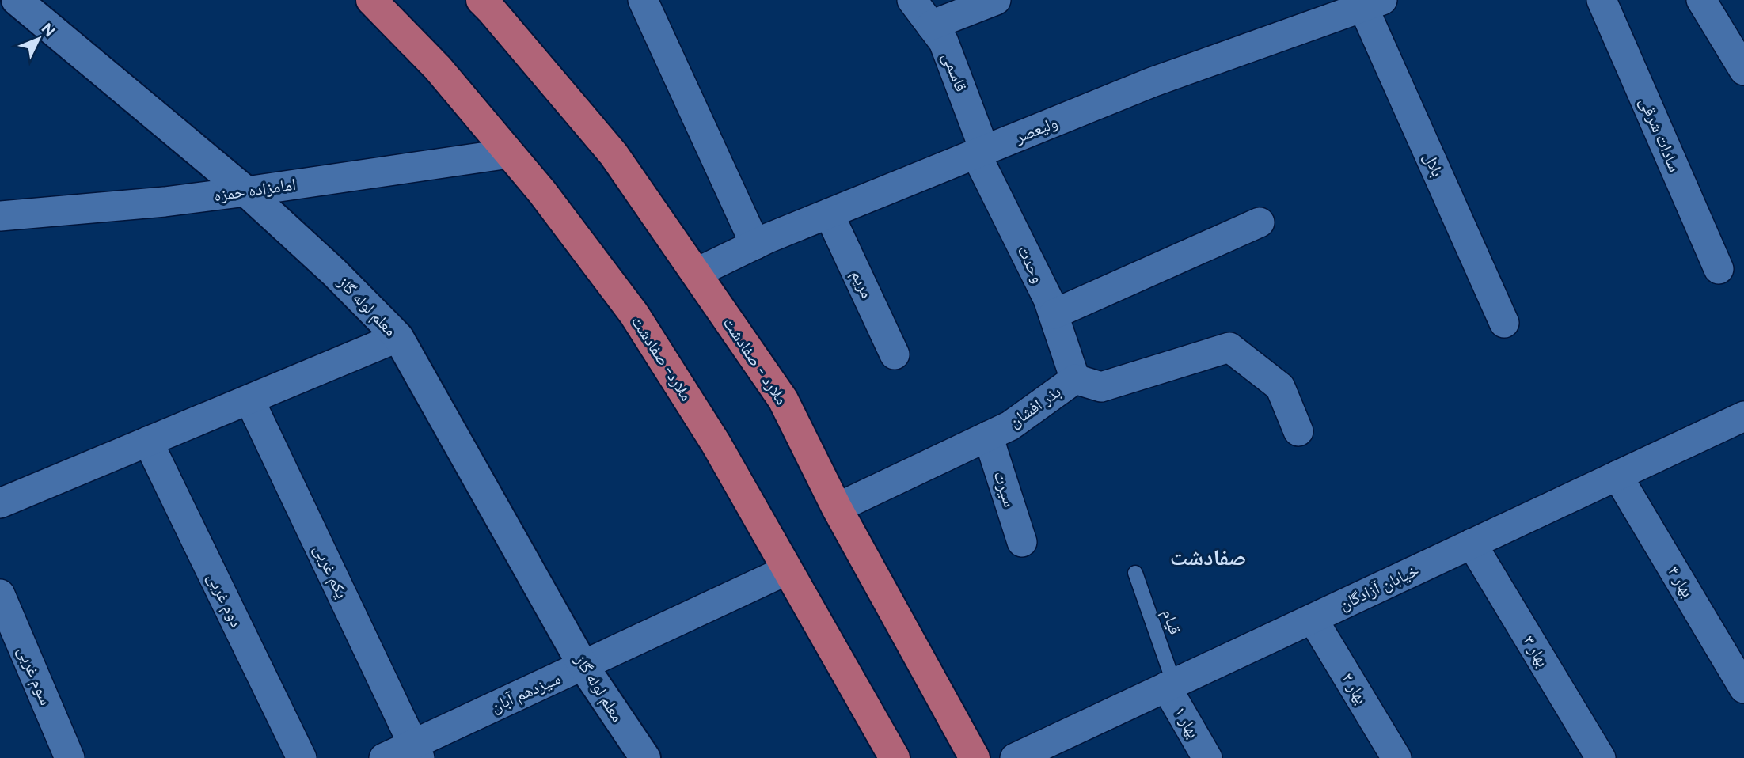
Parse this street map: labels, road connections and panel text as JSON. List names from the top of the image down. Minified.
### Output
{"streets":{"highway":["ملارد- صفادشت","ملارد - صفادشت"],"street":["قاسمی","ولیعصر","سادات شرقی","بلال","امامزاده حمزه","وحدت","مریم","معلم لوله گاز","بذر افشان","سیرت","یکم غربی","بهار ۴","خیابان آزادگان","دوم غربی","بهار ۳","سوم غربی","بهار ۲","سیزدهم آبان","بهار ۱"],"lane":["قیام"]},"crossings":[["قاسمی","ولیعصر"],["قاسمی","وحدت"],["ولیعصر","بلال"],["ولیعصر","وحدت"],["ولیعصر","مریم"],["ولیعصر","ملارد - صفادشت"],["امامزاده حمزه","معلم لوله گاز"],["امامزاده حمزه","ملارد- صفادشت"],["وحدت","بذر افشان"],["معلم لوله گاز","سیزدهم آبان"],["ملارد- صفادشت","سیزدهم آبان"],["ملارد - صفادشت","بذر افشان"],["بذر افشان","سیرت"],["یکم غربی","سیزدهم آبان"],["بهار ۴","خیابان آزادگان"],["خیابان آزادگان","قیام"],["خیابان آزادگان","بهار ۳"],["خیابان آزادگان","بهار ۲"],["خیابان آزادگان","بهار ۱"],["قیام","بهار ۱"]],"districts":["صفادشت"],"north":"top right"}
